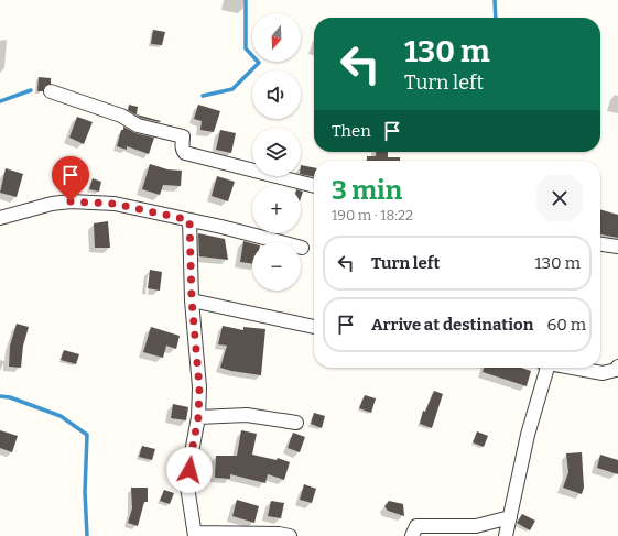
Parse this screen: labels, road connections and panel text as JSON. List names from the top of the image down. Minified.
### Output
{"north":"bottom","page":{"map_buttons":["+","−"],"turn":["130 m","Turn left"],"then":"Then","heading":["3 min","190 m · 18:22"],"list":[{"name":"Turn left","value":"130 m"},{"name":"Arrive at destination","value":"60 m"}]}}
